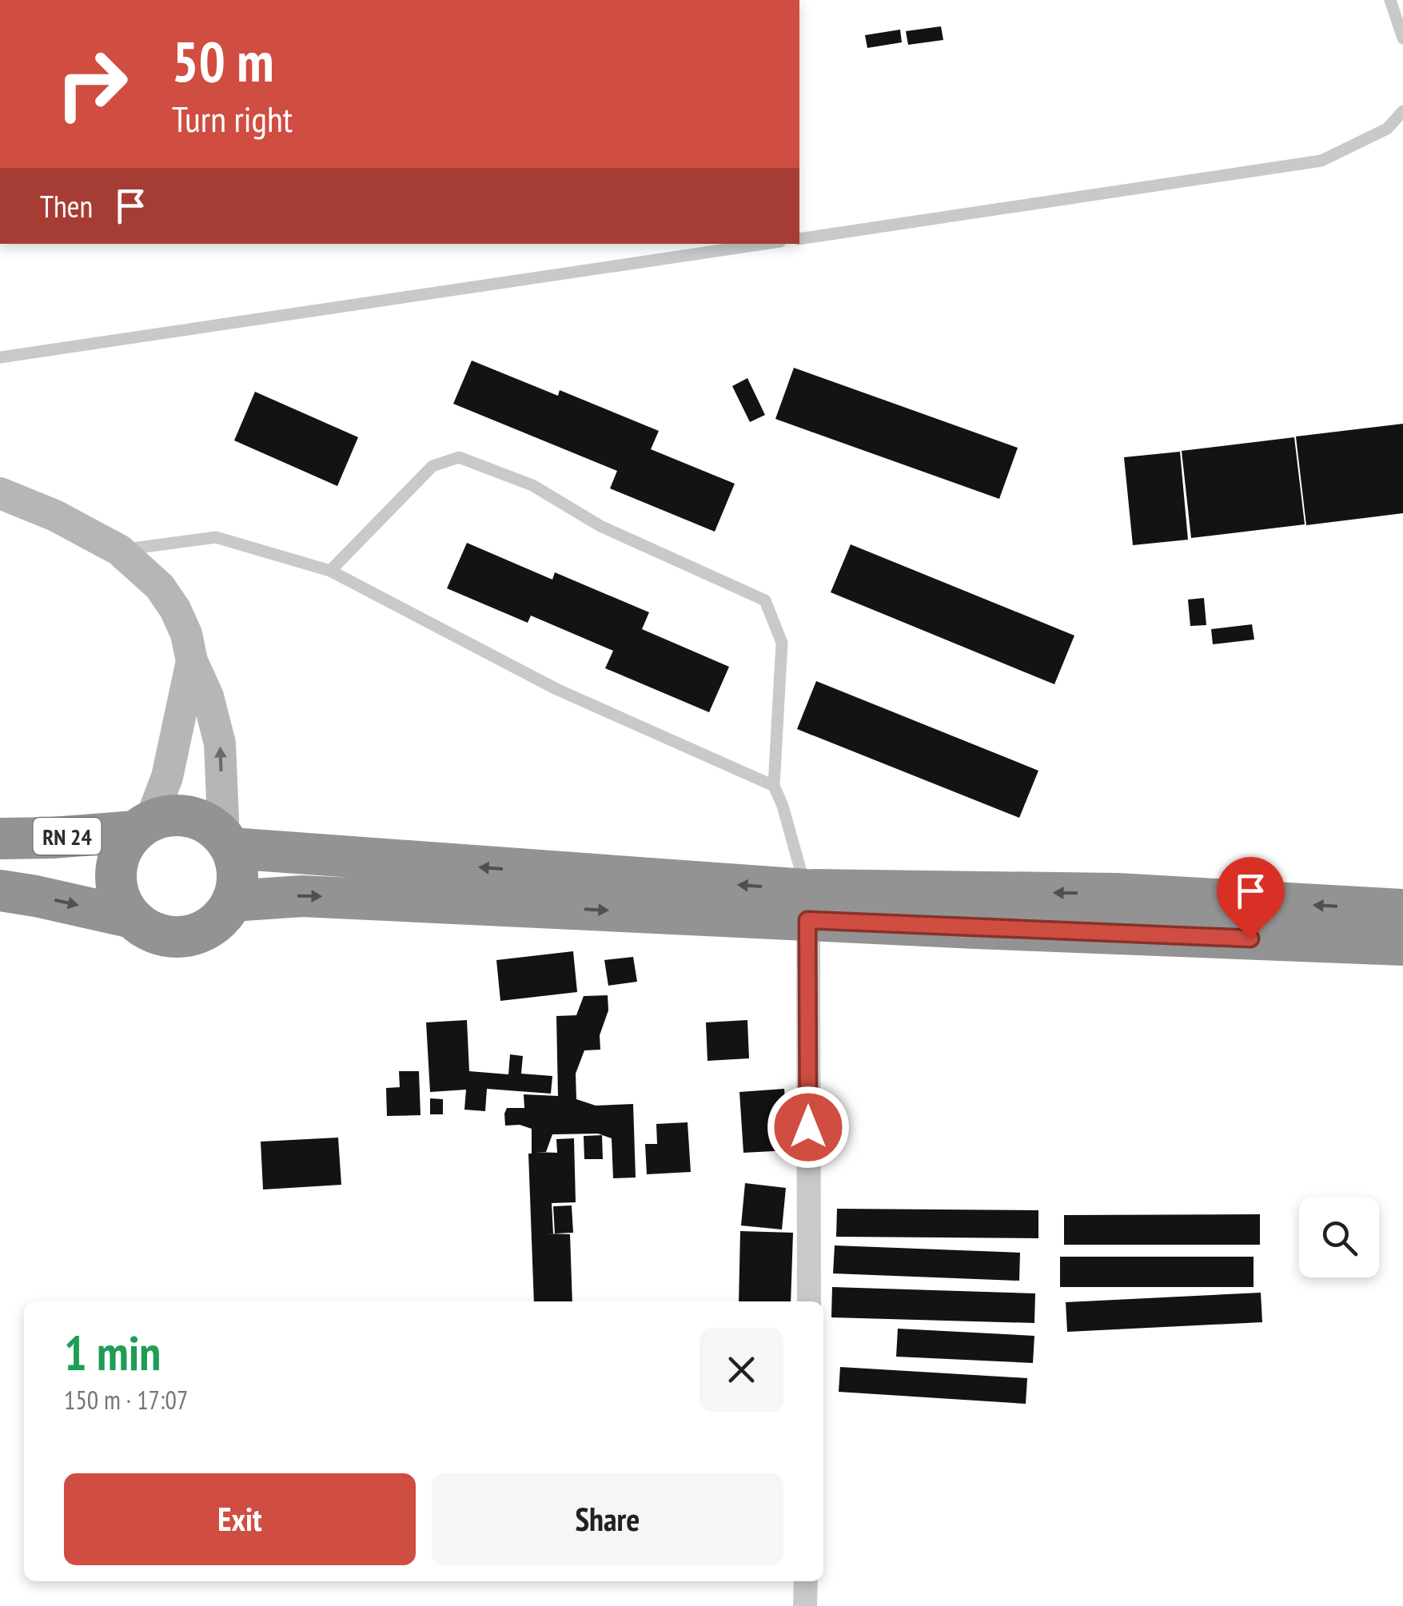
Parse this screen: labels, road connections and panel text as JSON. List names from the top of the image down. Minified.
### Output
{"streets":{"highway":["RN 24"]},"page":{"turn":["50 m","Turn right"],"then":"Then","heading":["1 min","150 m · 17:07"],"buttons":["Exit","Share"]}}
